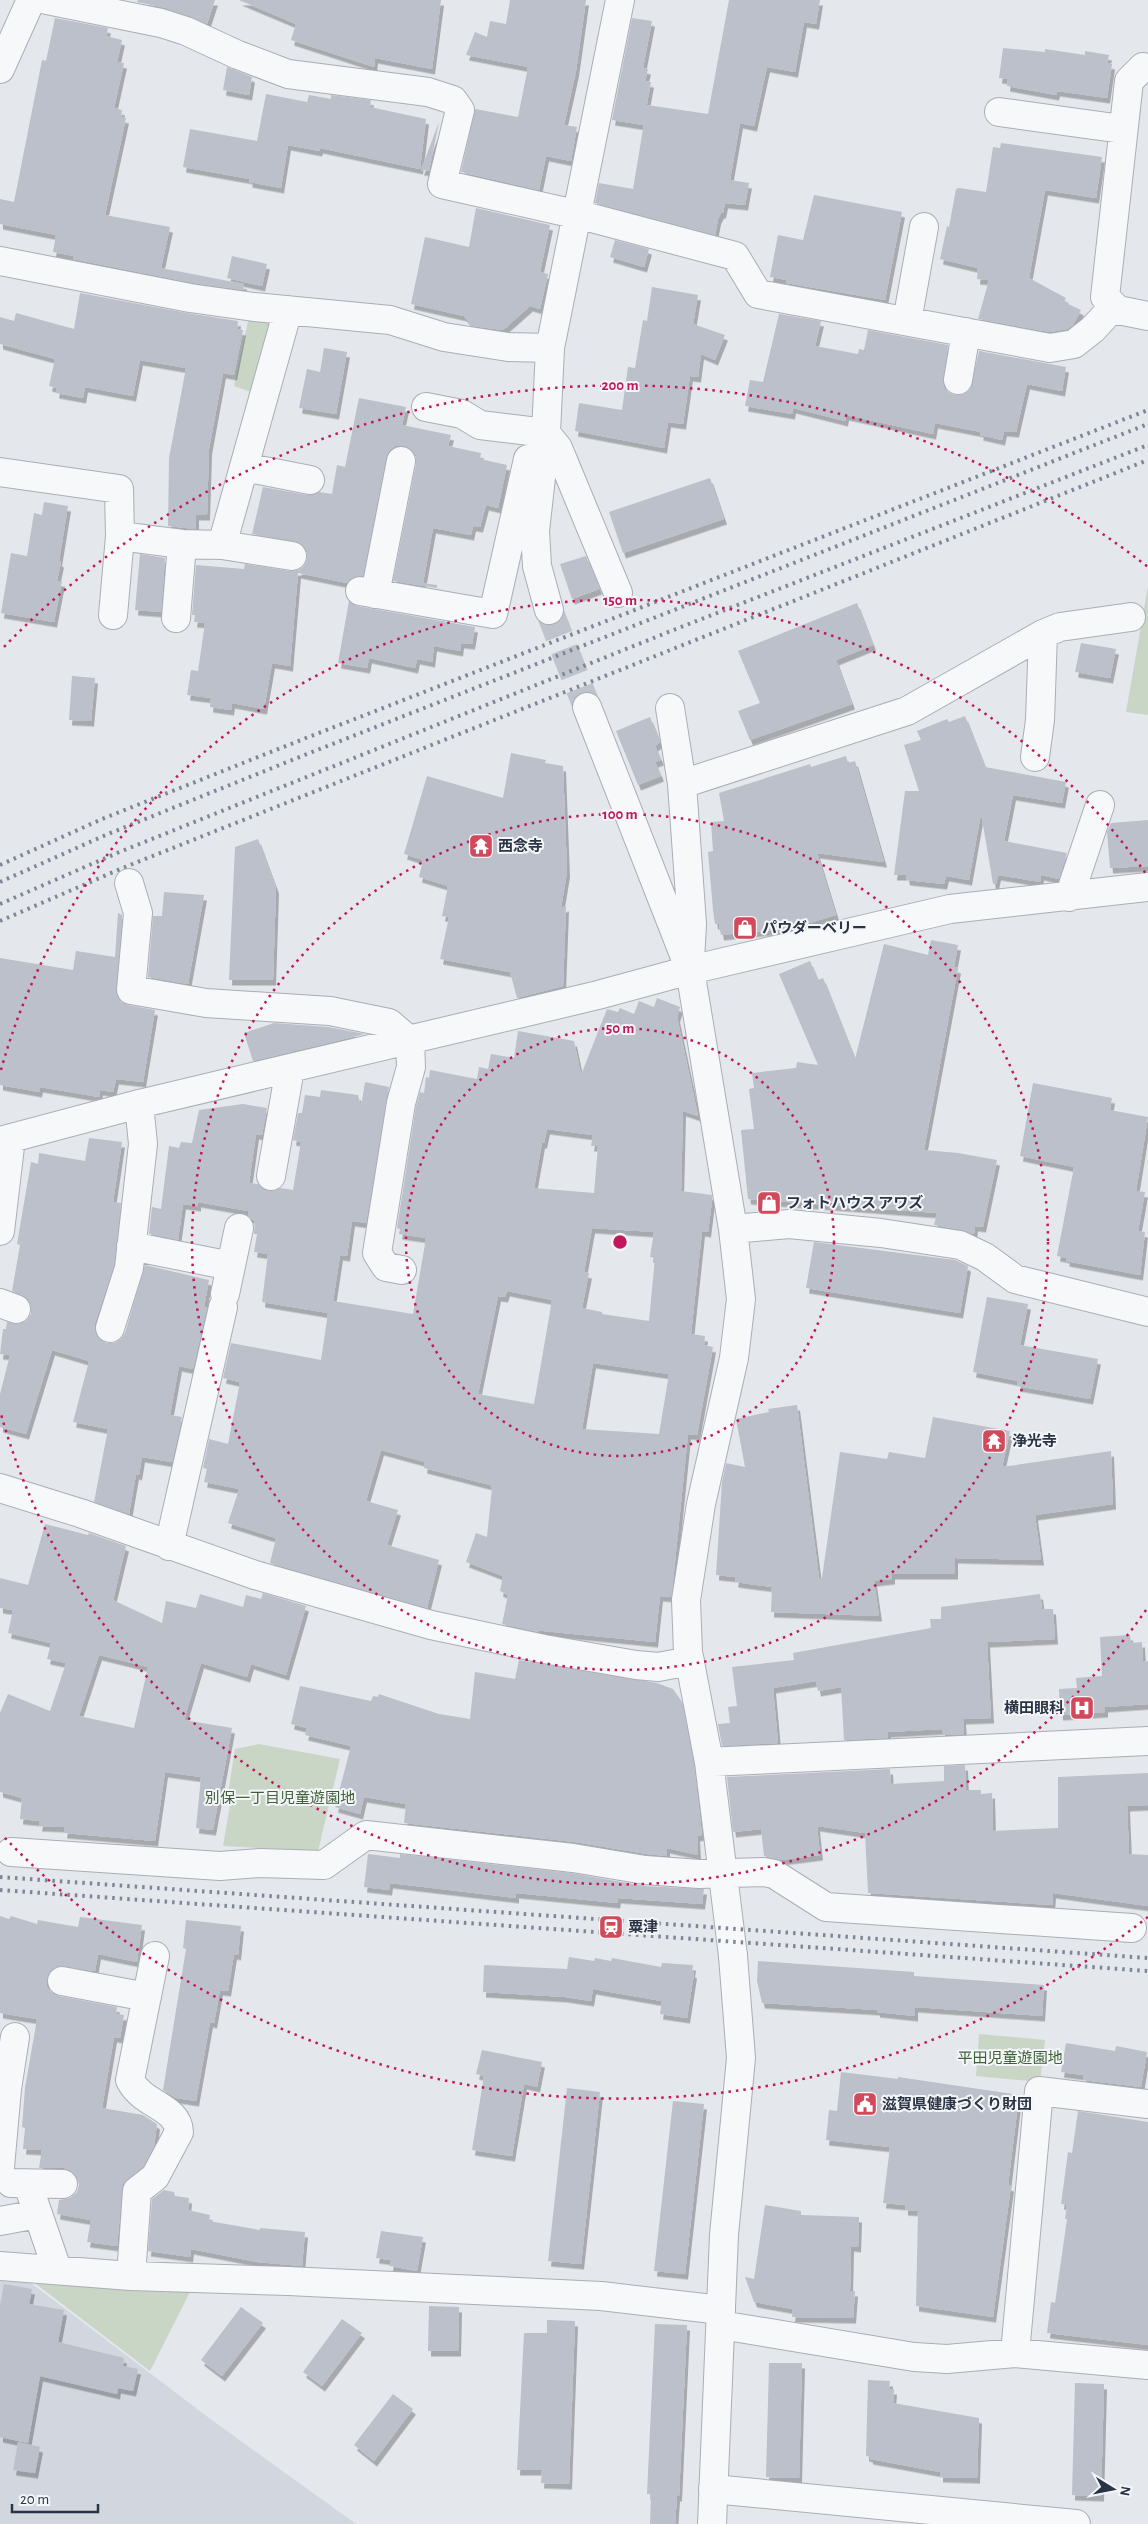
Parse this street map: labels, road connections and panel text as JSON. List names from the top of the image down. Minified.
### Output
{"parks":["別保一丁目児童遊園地","平田児童遊園地"],"places":{"temple":["西念寺","浄光寺"],"shop":["パウダーベリー","フォトハウス アワズ"],"hospital":["横田眼科"],"station":["粟津"],"public building":["滋賀県健康づくり財団"]},"scale_bar":"20 m","north":"right","rings":["200 m","150 m","100 m","50 m"]}
